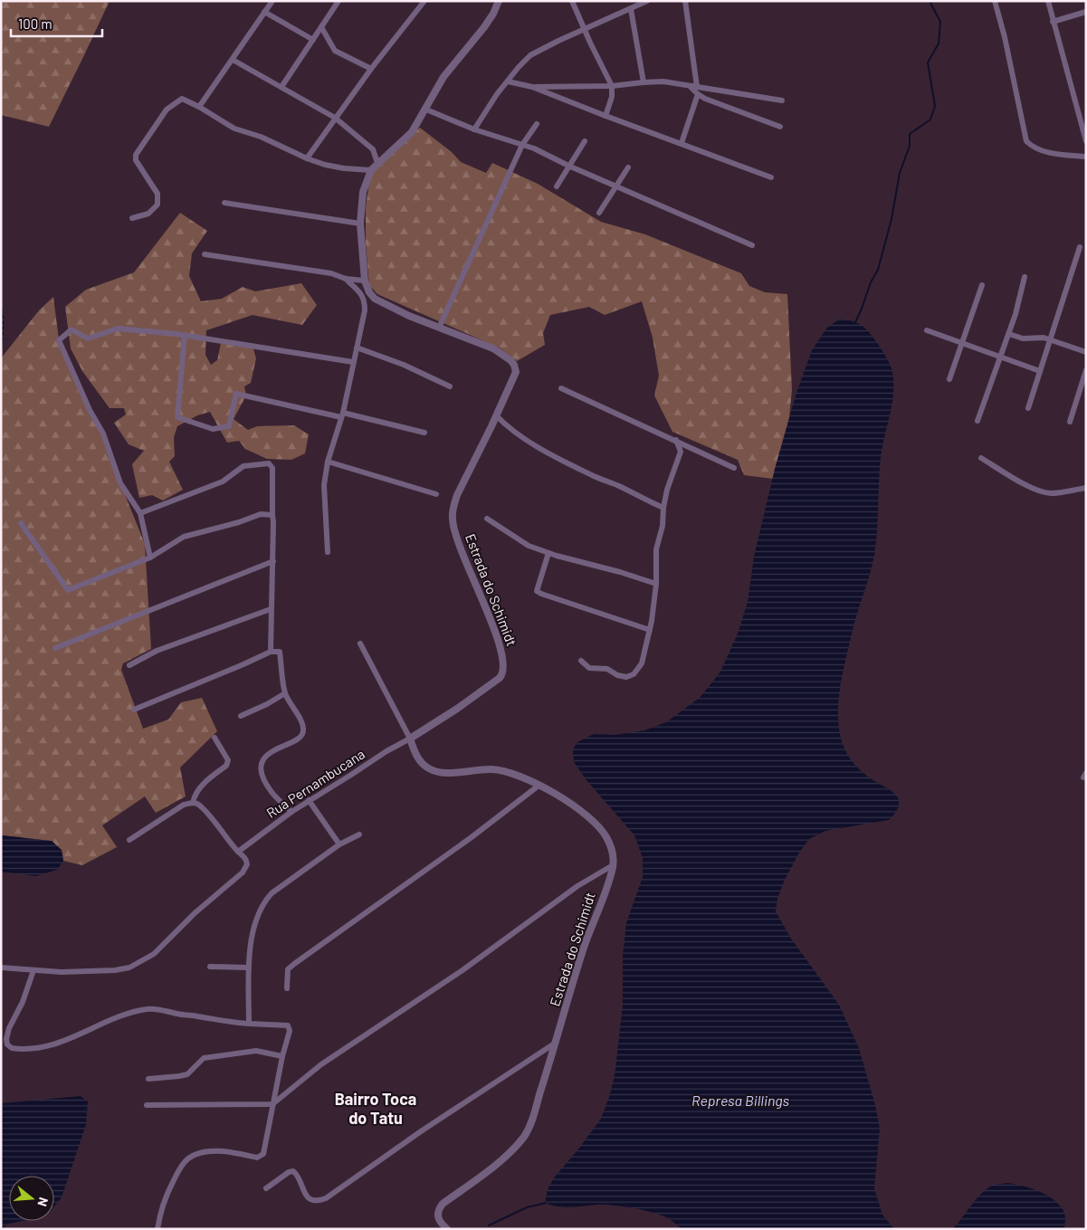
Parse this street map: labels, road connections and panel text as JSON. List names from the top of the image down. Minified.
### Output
{"streets":{"street":["Estrada do Schimidt","Rua Pernambucana"]},"crossings":[["Estrada do Schimidt","Rua Pernambucana"]],"districts":["Bairro Toca do Tatu"],"water":["Represa Billings"],"scale_bar":"100 m","north":"right"}
